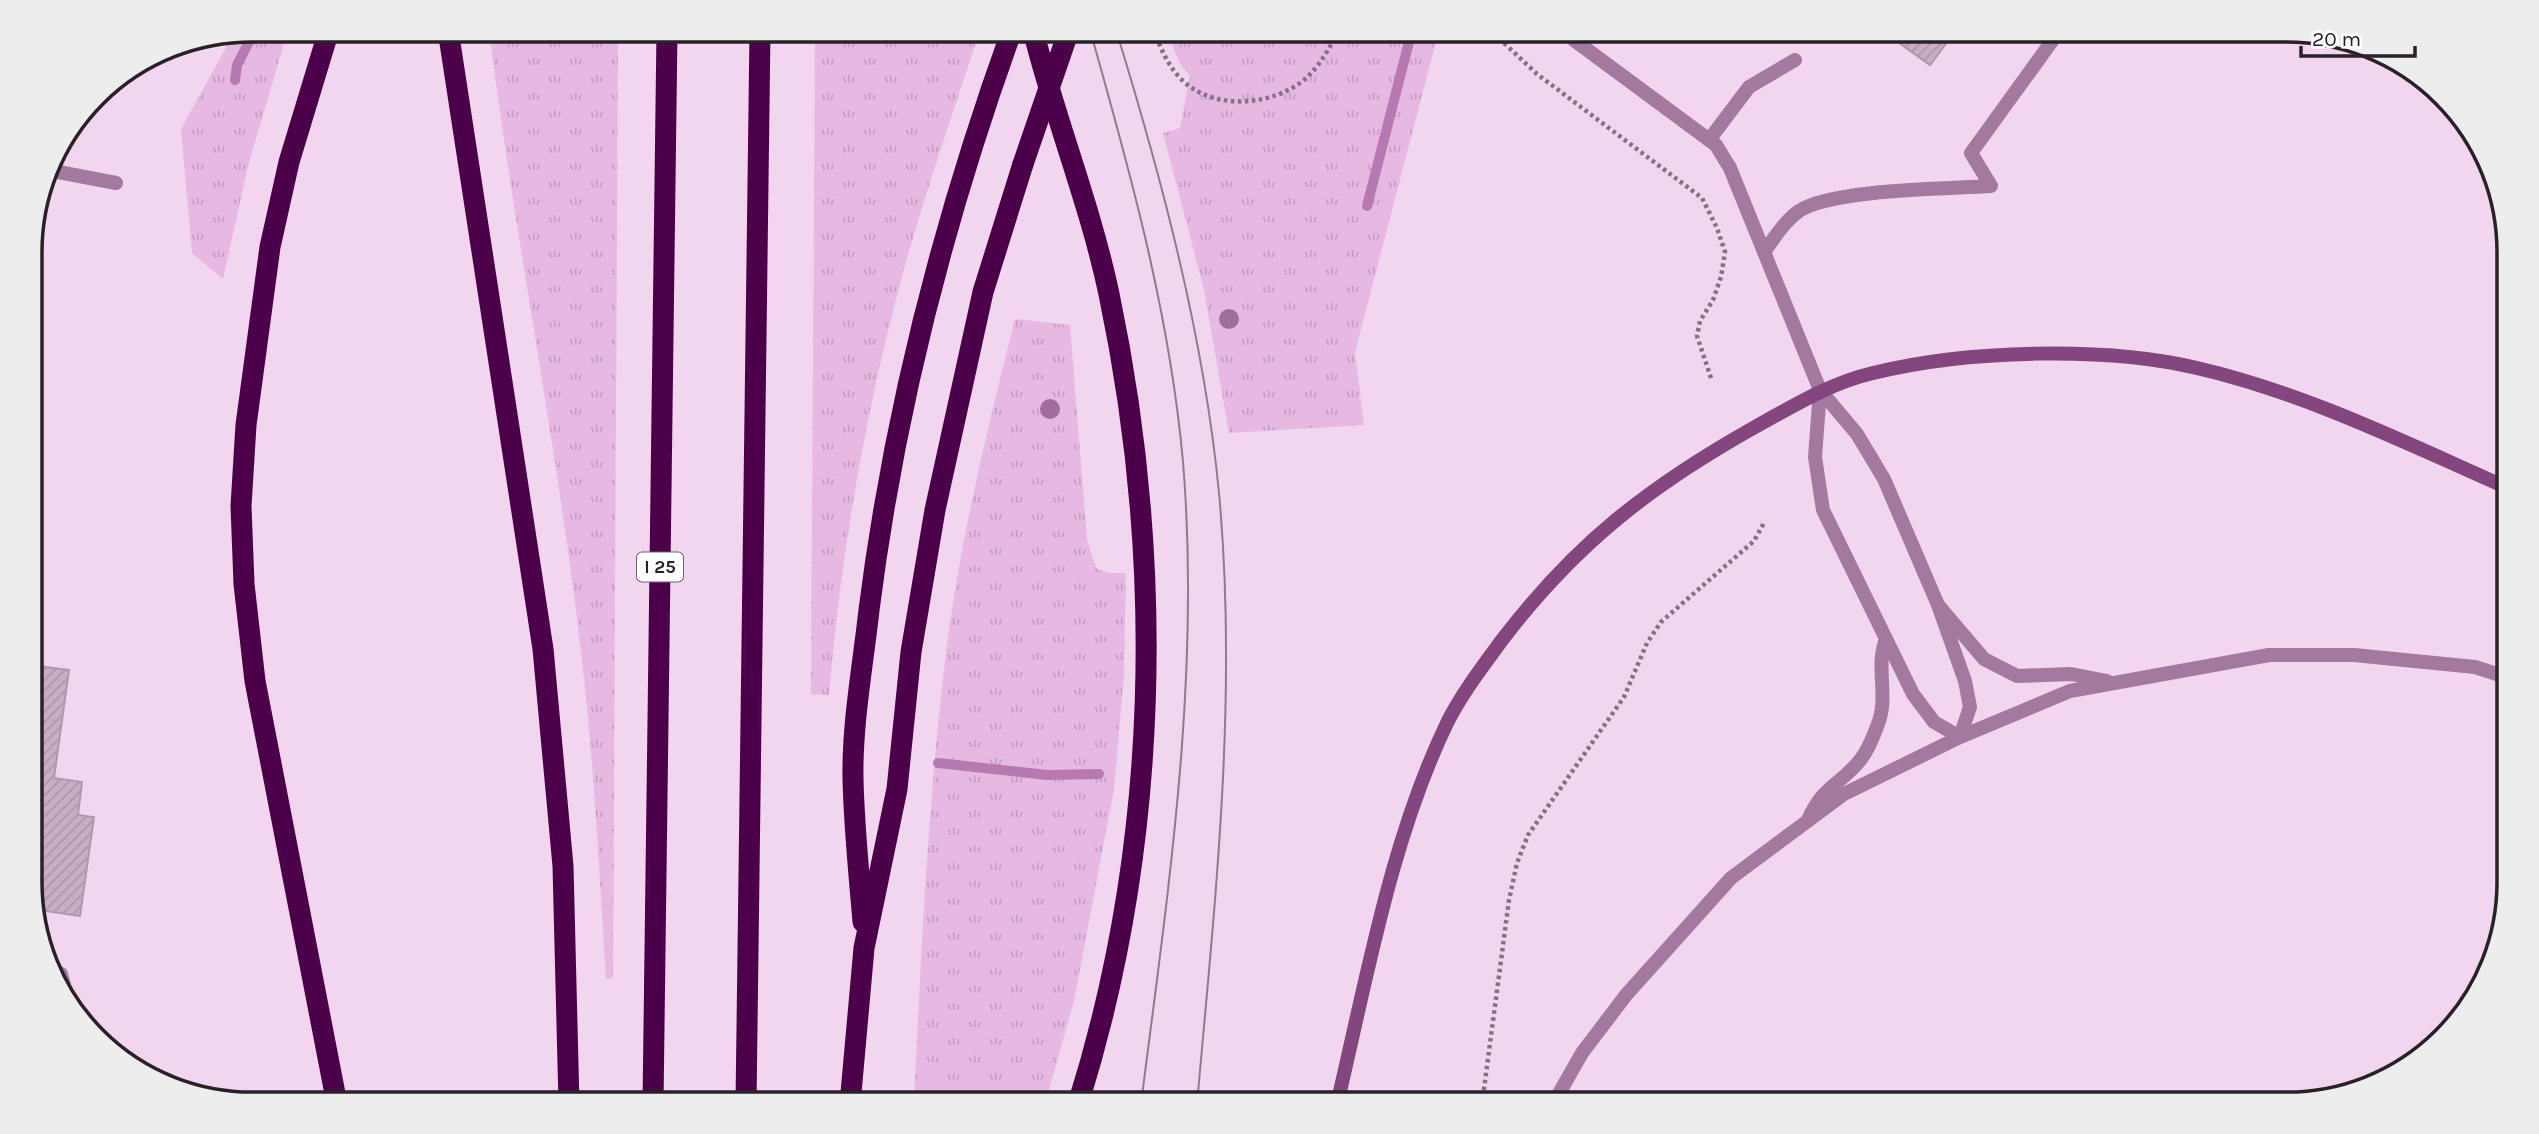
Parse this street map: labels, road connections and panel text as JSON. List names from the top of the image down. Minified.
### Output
{"streets":{"highway":["I 25"]},"scale_bar":"20 m"}
